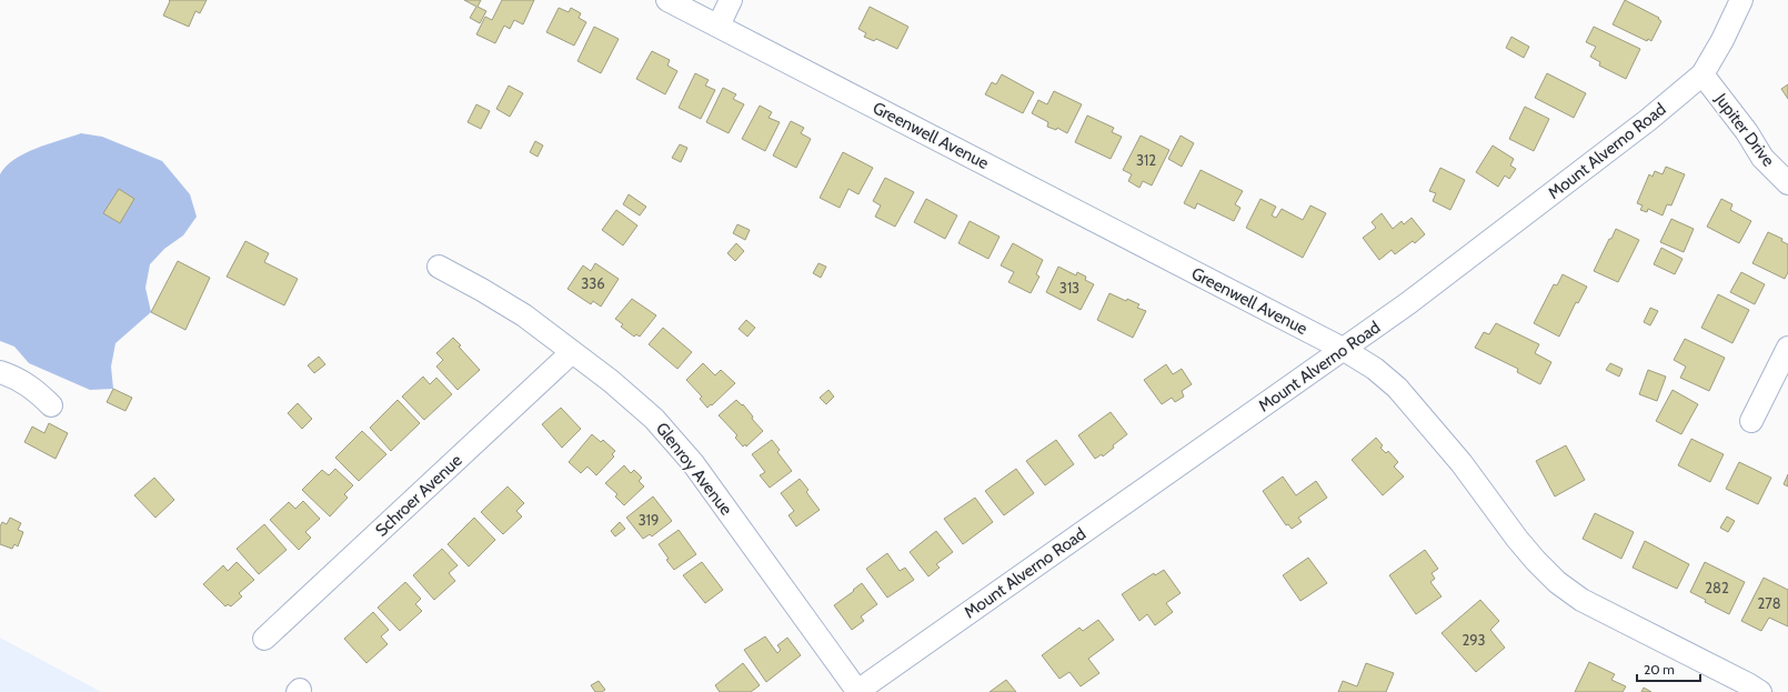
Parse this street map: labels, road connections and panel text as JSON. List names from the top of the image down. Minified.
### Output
{"streets":{"street":["Jupiter Drive","Greenwell Avenue","Mount Alverno Road","Glenroy Avenue","Schroer Avenue"]},"crossings":[["Jupiter Drive","Mount Alverno Road"],["Greenwell Avenue","Mount Alverno Road"],["Mount Alverno Road","Glenroy Avenue"],["Glenroy Avenue","Schroer Avenue"]],"house_numbers":["312","336","313","319","282","278","293"],"scale_bar":"20 m"}
